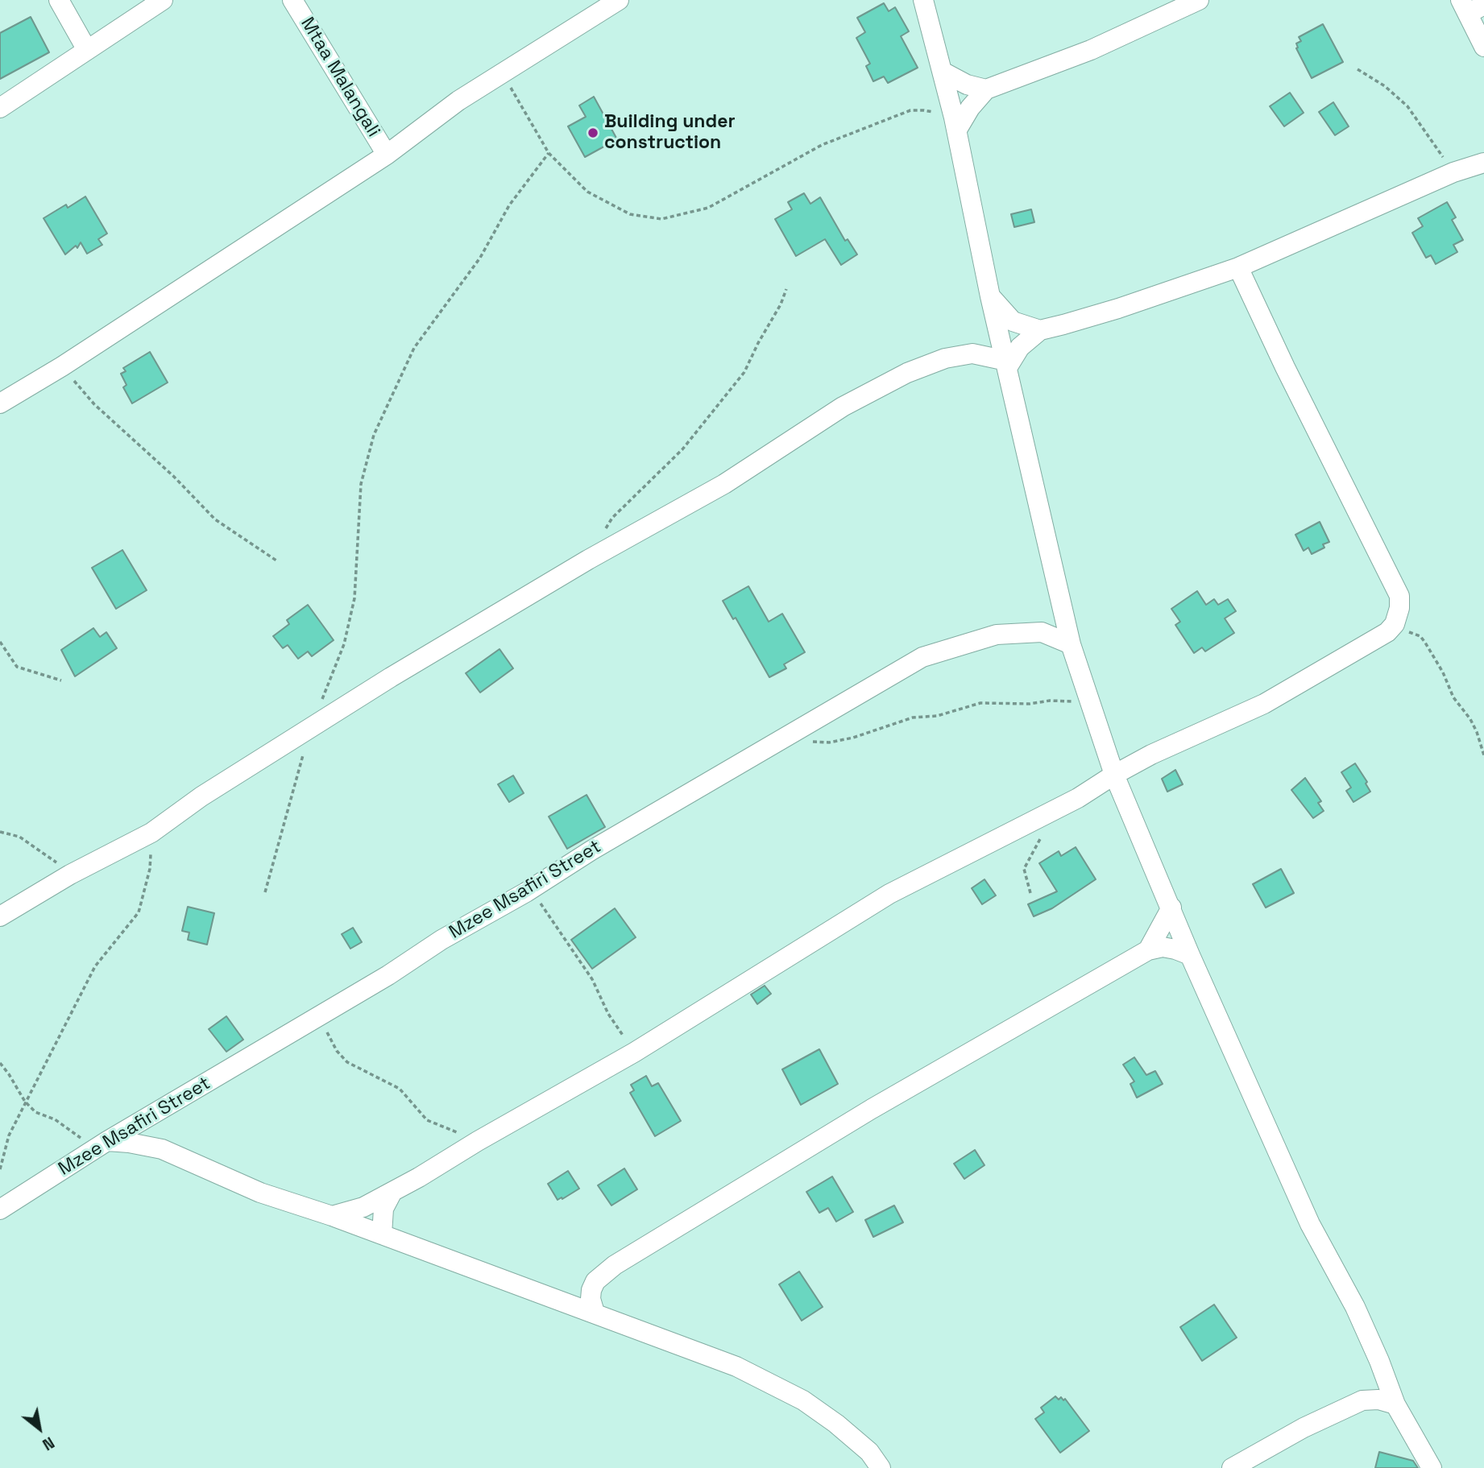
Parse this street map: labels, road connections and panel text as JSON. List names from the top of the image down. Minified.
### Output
{"streets":{"street":["Mtaa Malangali","Mzee Msafiri Street"]},"places":["Building under construction"],"north":"bottom right"}
